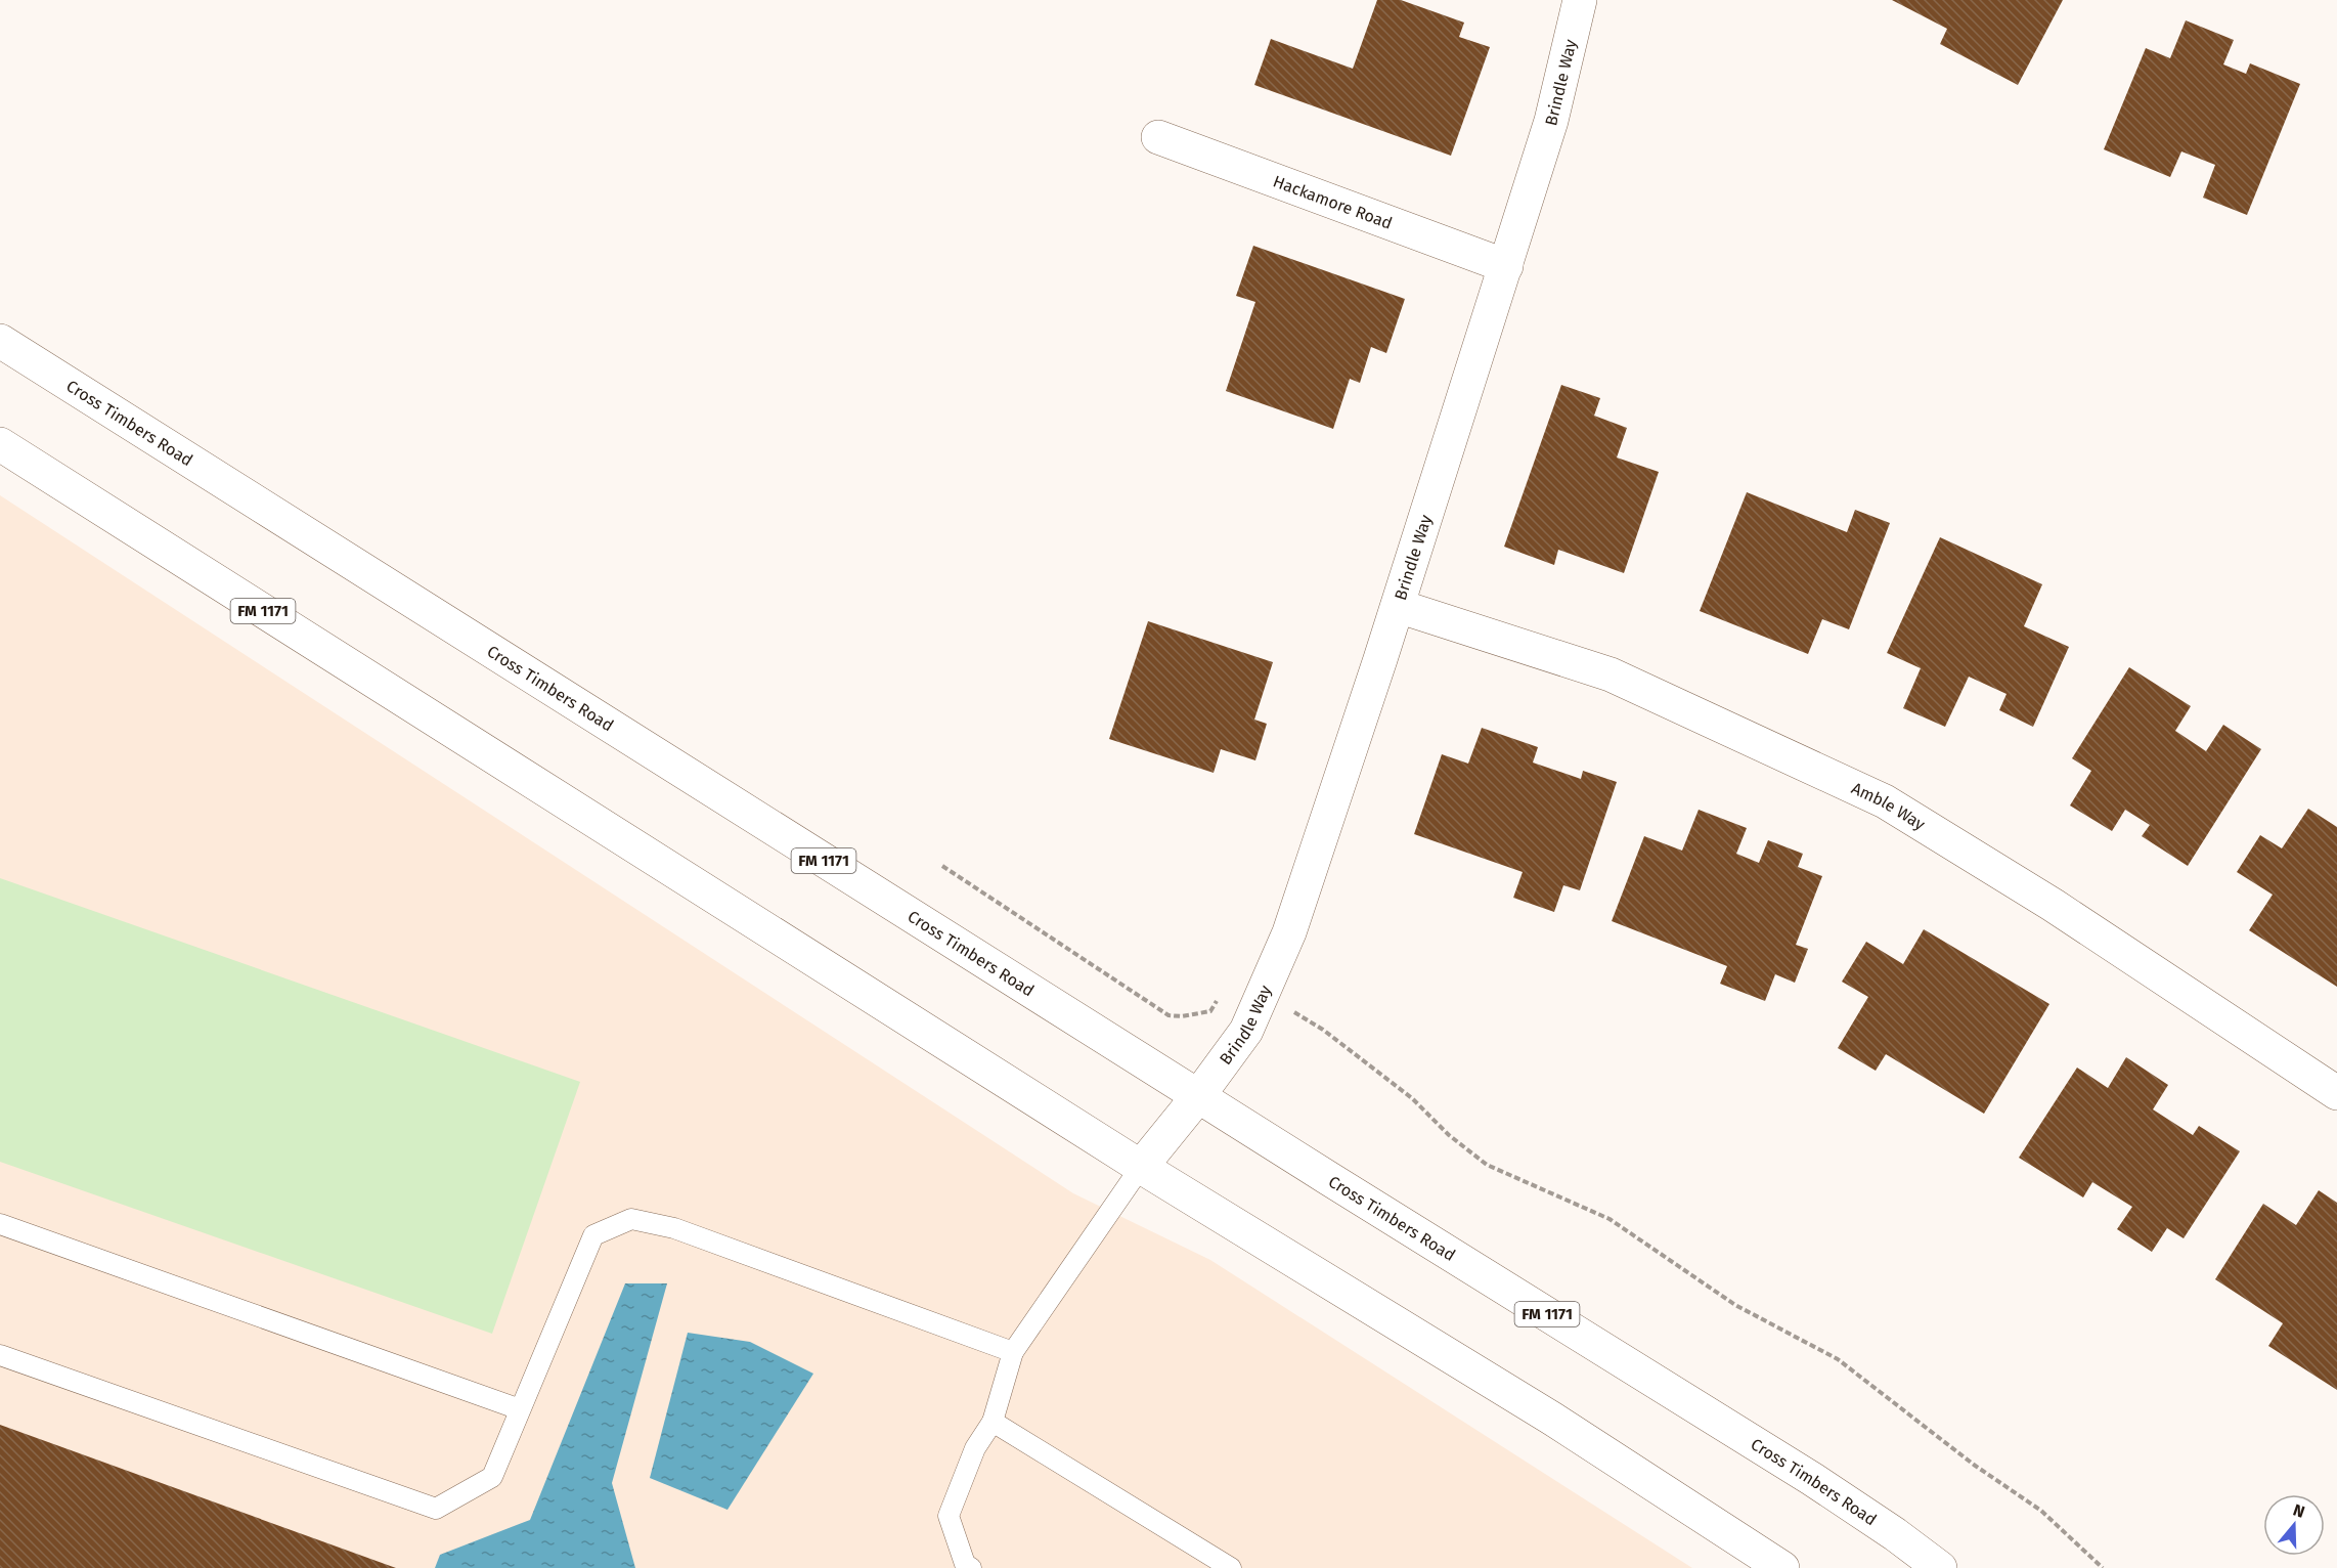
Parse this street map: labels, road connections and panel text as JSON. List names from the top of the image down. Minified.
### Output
{"streets":{"main road":["Brindle Way","Hackamore Road","Cross Timbers Road","FM 1171","Amble Way"]},"crossings":[["Brindle Way","Hackamore Road"],["Brindle Way","Cross Timbers Road"],["Brindle Way","FM 1171"],["Brindle Way","Amble Way"]],"north":"top"}
